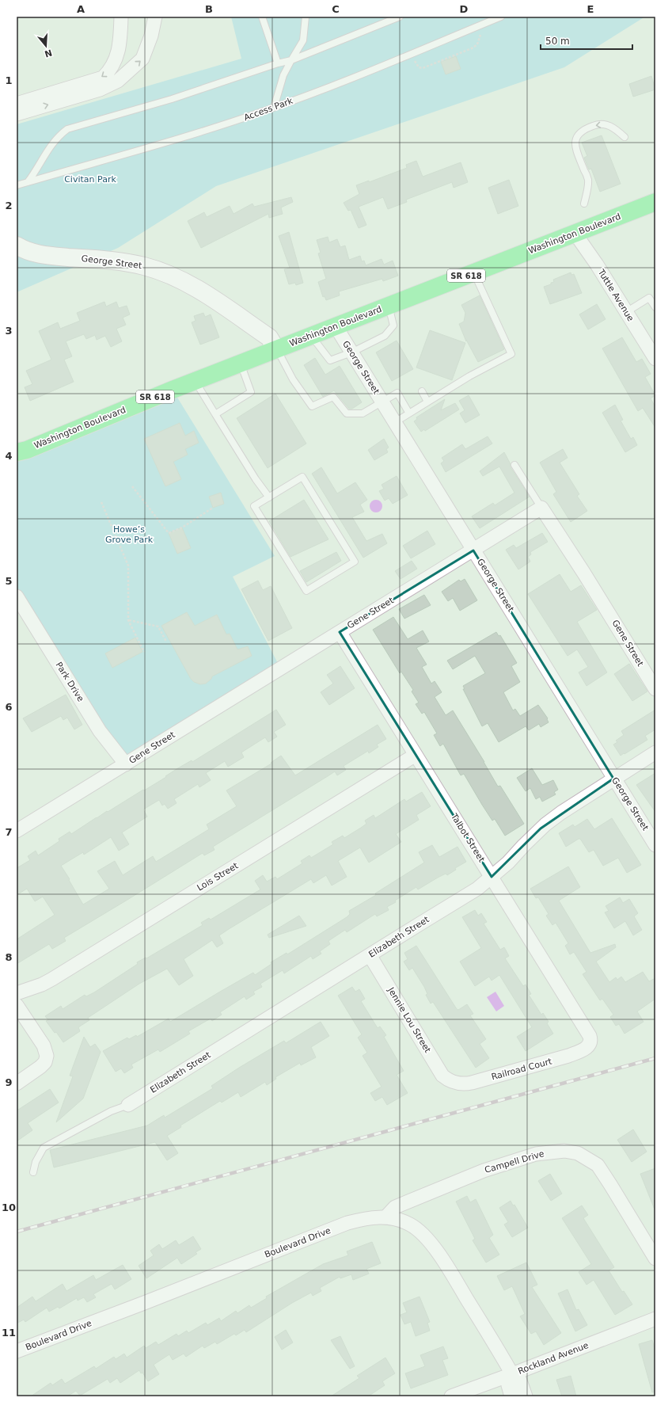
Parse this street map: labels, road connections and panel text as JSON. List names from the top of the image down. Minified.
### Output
{"streets":{"main road":["Washington Boulevard","SR 618"],"street":["George Street","Tuttle Avenue","Gene Street","Park Drive","Talbot Street","Lois Street","Elizabeth Street","Jennie Lou Street","Railroad Court","Campell Drive","Boulevard Drive","Rockland Avenue"],"lane":["Access Park"]},"crossings":[["Washington Boulevard","George Street"],["Washington Boulevard","Tuttle Avenue"],["George Street","Gene Street"],["George Street","Elizabeth Street"],["Gene Street","Park Drive"],["Gene Street","Talbot Street"],["Talbot Street","Lois Street"],["Talbot Street","Elizabeth Street"],["Talbot Street","Railroad Court"],["Elizabeth Street","Jennie Lou Street"],["Jennie Lou Street","Railroad Court"],["Campell Drive","Boulevard Drive"],["Boulevard Drive","Rockland Avenue"]],"parks":["Civitan Park","Howe’s Grove Park"],"scale_bar":"50 m","north":"bottom","grid":{"columns":["A","B","C","D","E"],"rows":["1","2","3","4","5","6","7","8","9","10","11"]}}
